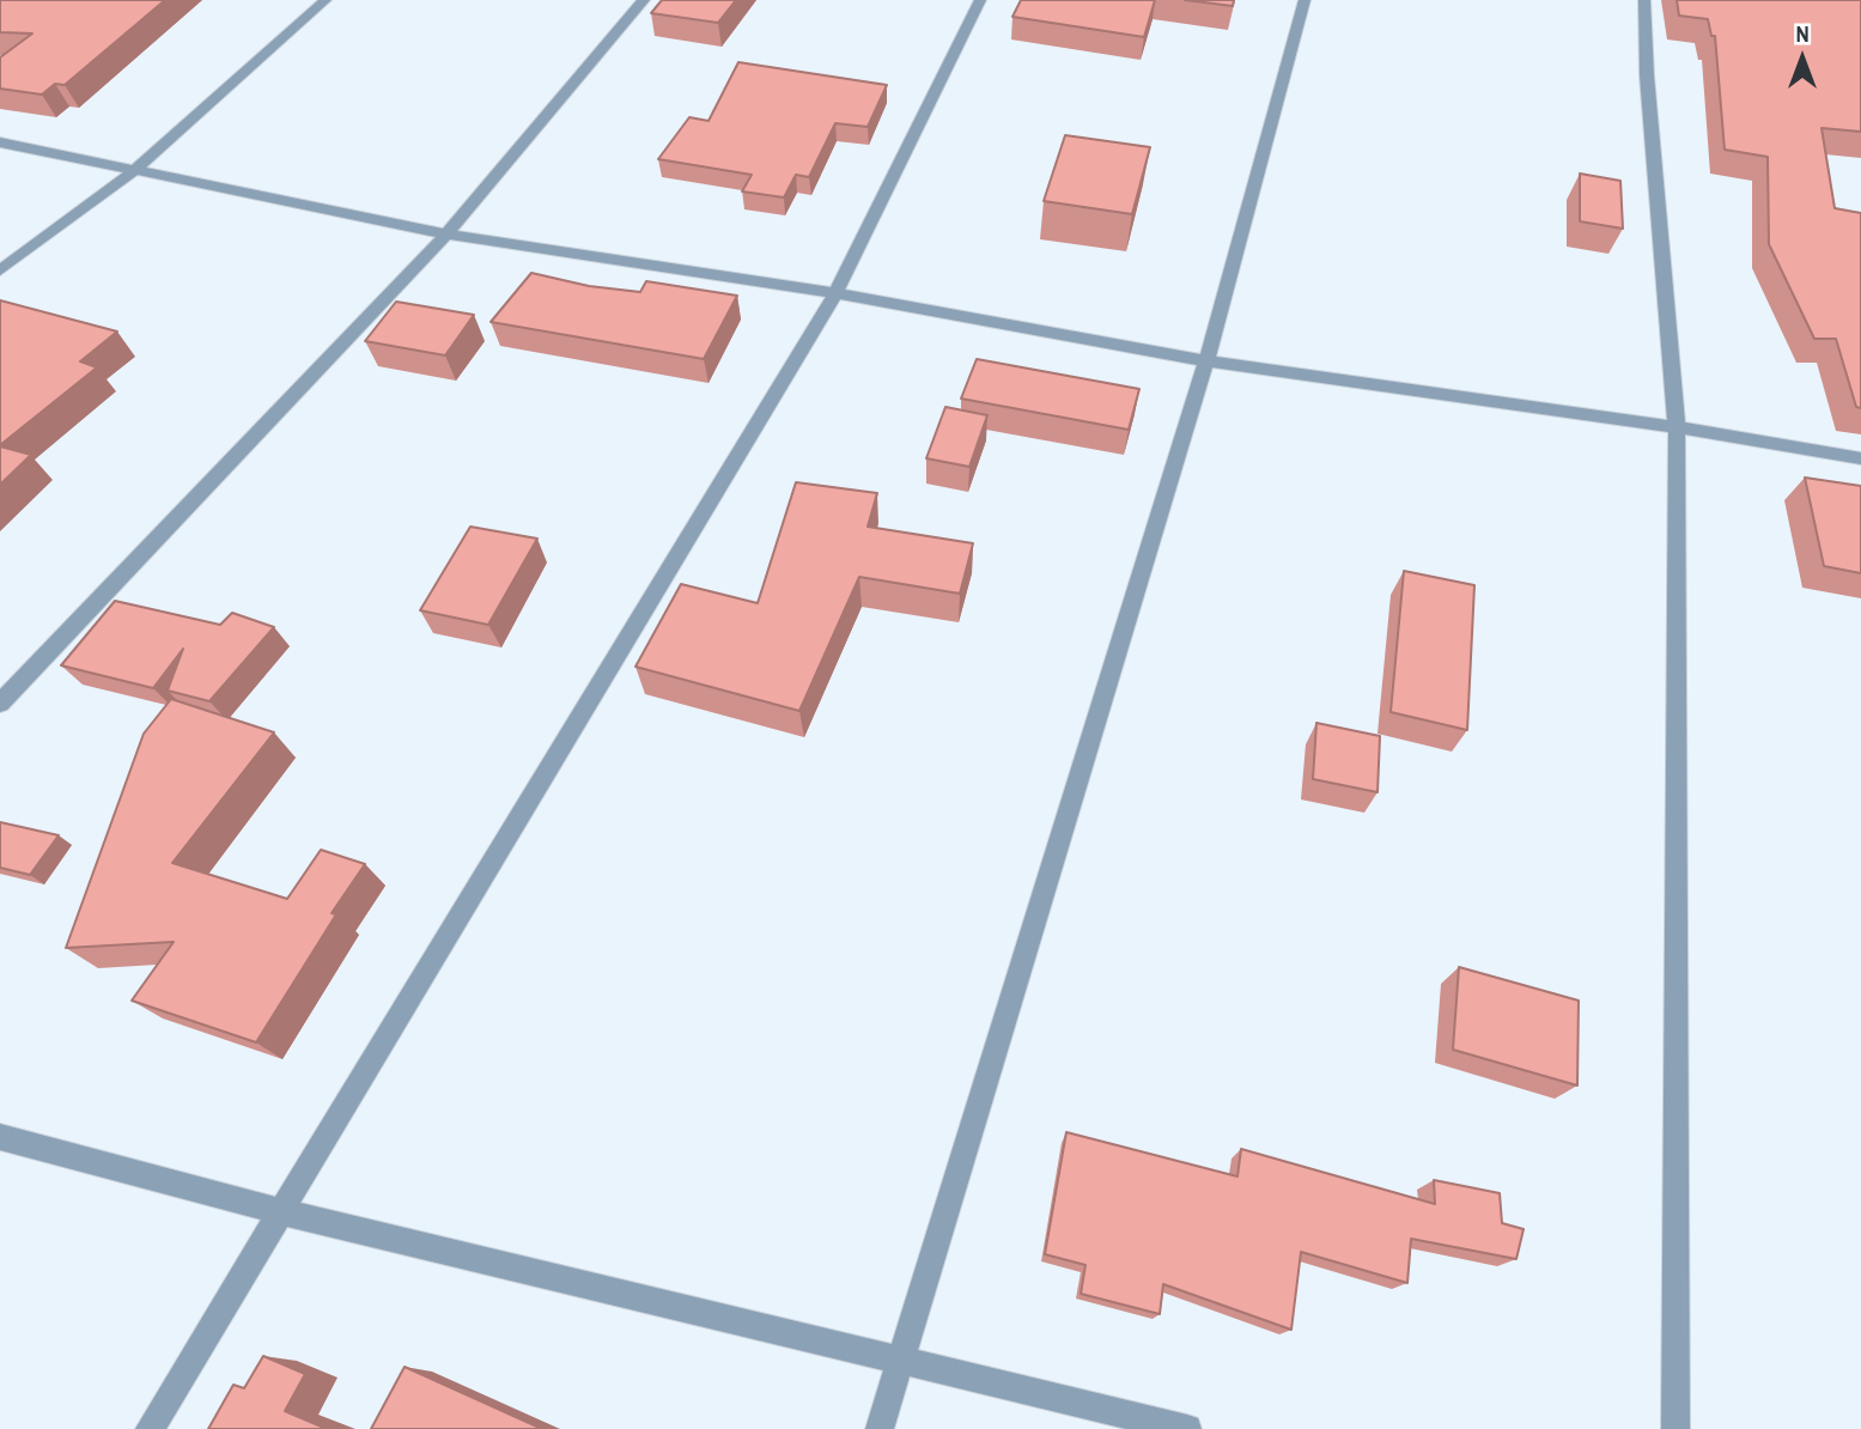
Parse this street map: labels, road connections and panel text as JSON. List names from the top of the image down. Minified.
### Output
{"north":"top"}
